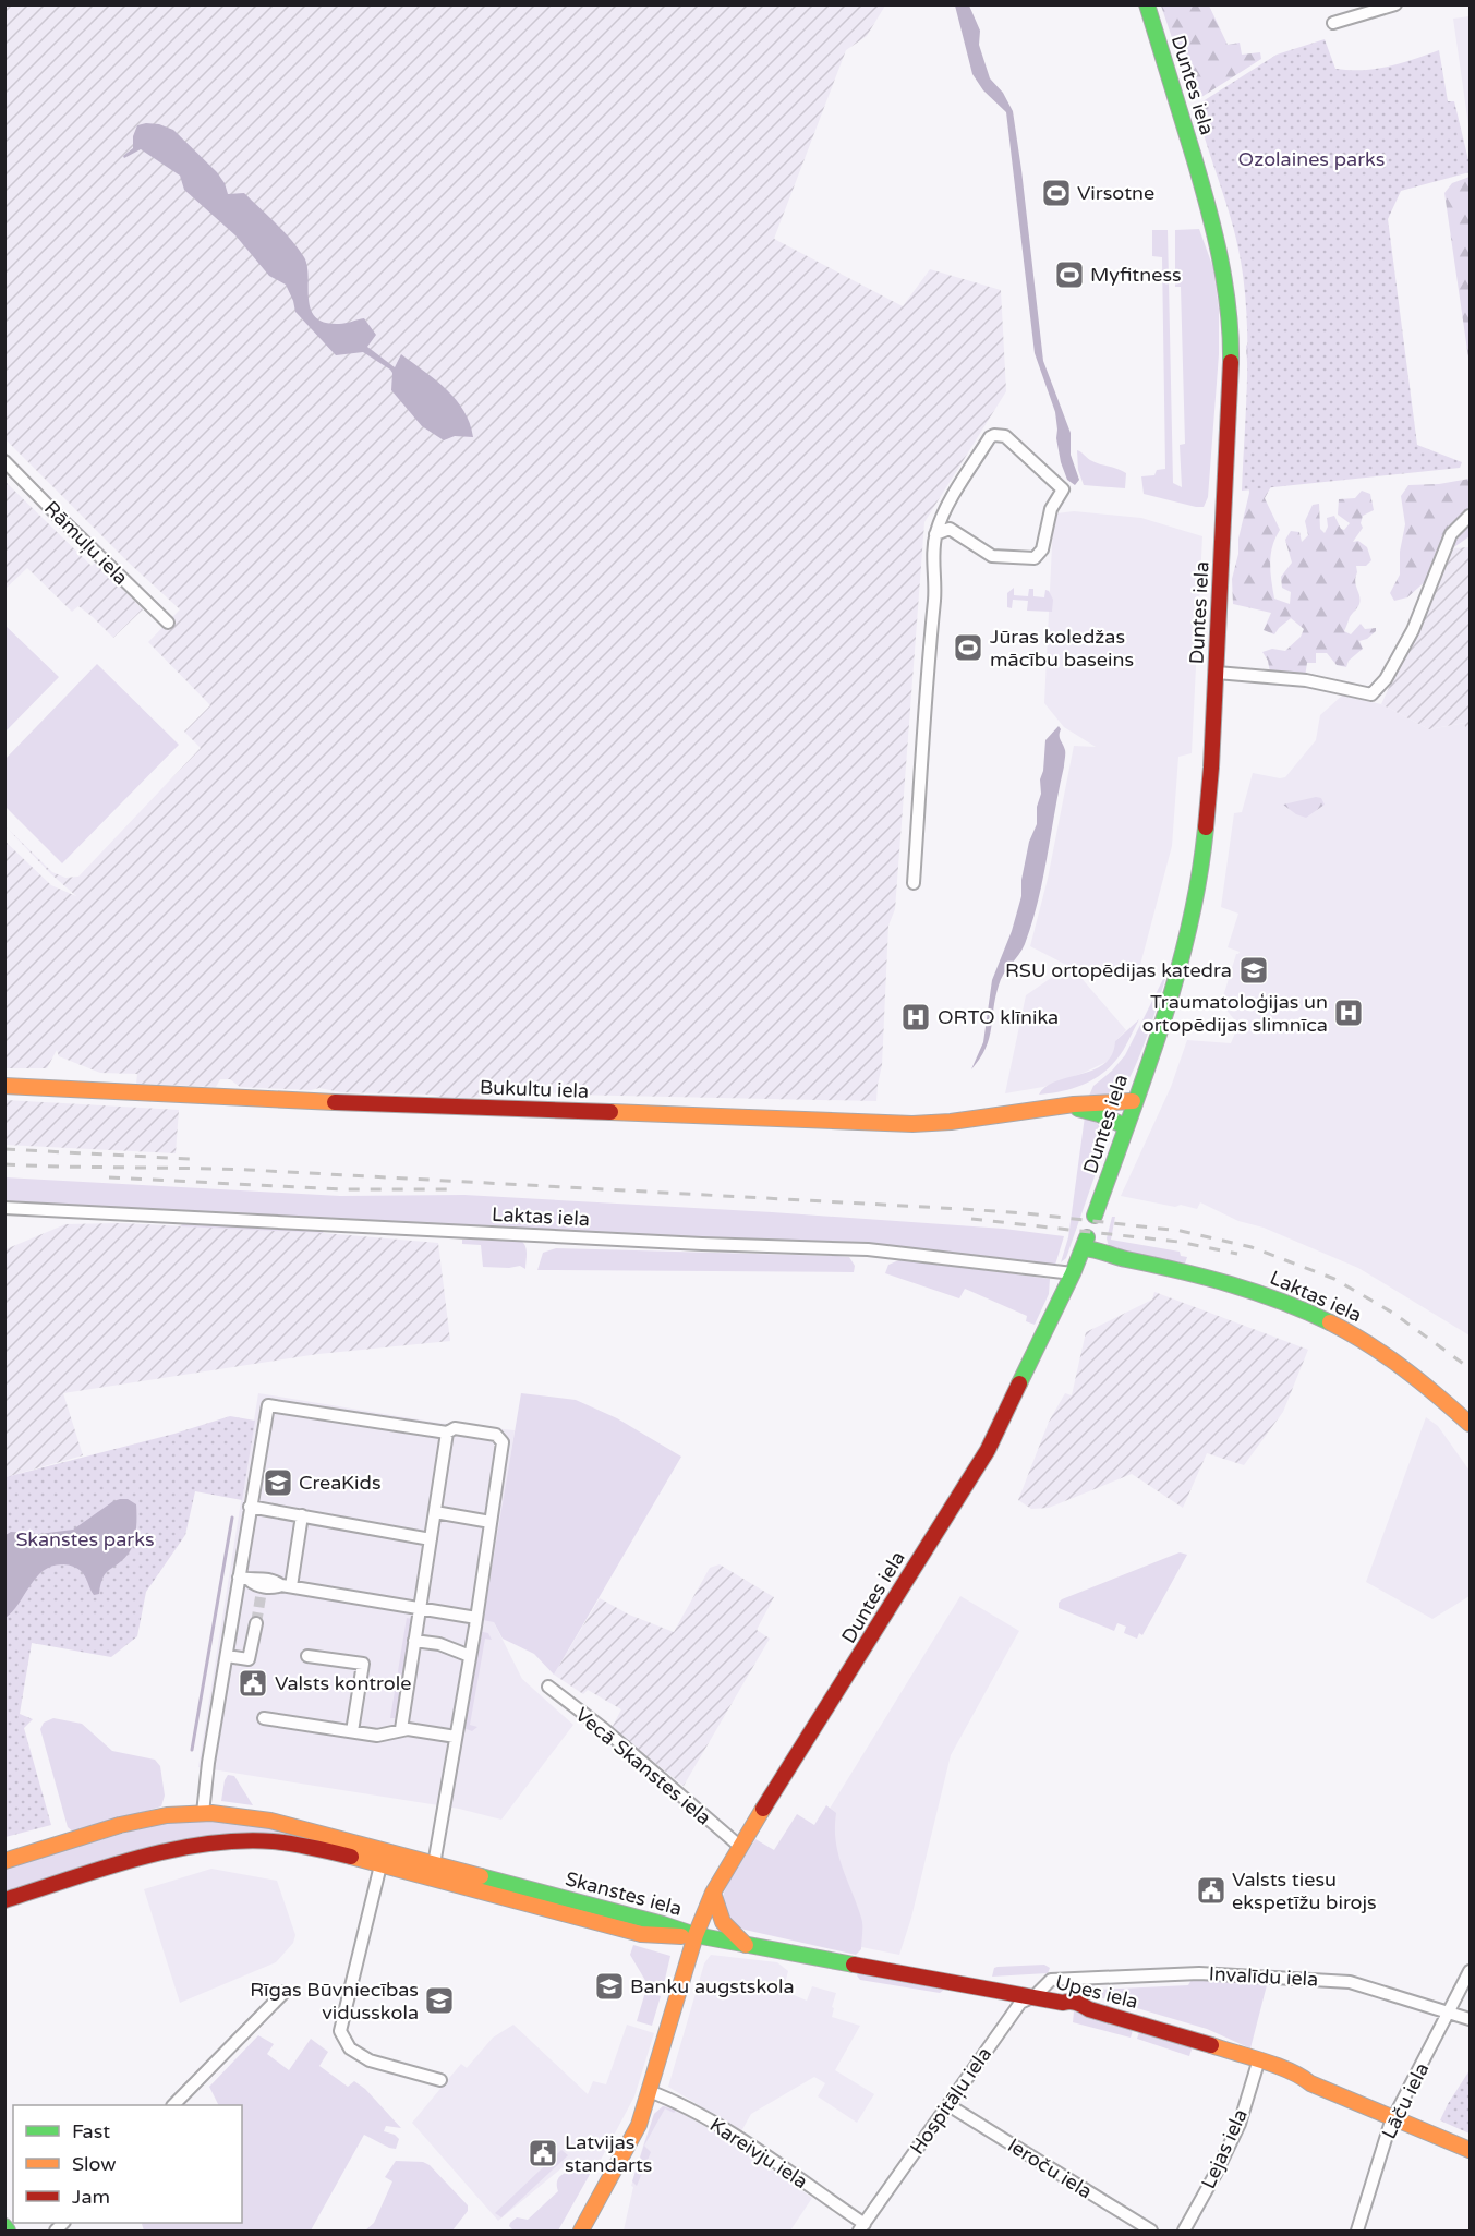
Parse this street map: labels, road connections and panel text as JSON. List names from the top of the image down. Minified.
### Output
{"streets":{"main road":["Duntes iela","Bukultu iela","Laktas iela","Skanstes iela","Upes iela"],"street":["Rāmuļu iela","Vecā Skanstes iela","Invalīdu iela","Hospitāļu iela","Lāču iela","Lejas iela","Kareivju iela","Ieroču iela"]},"crossings":[["Duntes iela","Bukultu iela"],["Duntes iela","Laktas iela"],["Duntes iela","Vecā Skanstes iela"],["Duntes iela","Skanstes iela"],["Duntes iela","Upes iela"],["Duntes iela","Kareivju iela"],["Skanstes iela","Upes iela"],["Invalīdu iela","Hospitāļu iela"],["Invalīdu iela","Lāču iela"],["Upes iela","Hospitāļu iela"],["Upes iela","Lāču iela"],["Upes iela","Lejas iela"],["Hospitāļu iela","Kareivju iela"],["Hospitāļu iela","Ieroču iela"]],"parks":["Ozolaines parks","Skanstes parks"],"places":{"sports":["Virsotne","Myfitness","Jūras koledžas mācību baseins"],"school or university":["RSU ortopēdijas katedra","CreaKids","Banku augstskola","Rīgas Būvniecības vidusskola"],"hospital":["Traumatoloģijas un ortopēdijas slimnīca","ORTO klīnika"],"public building":["Valsts kontrole","Valsts tiesu ekspetīžu birojs","Latvijas standarts"]},"legend":["Fast","Slow","Jam"]}
